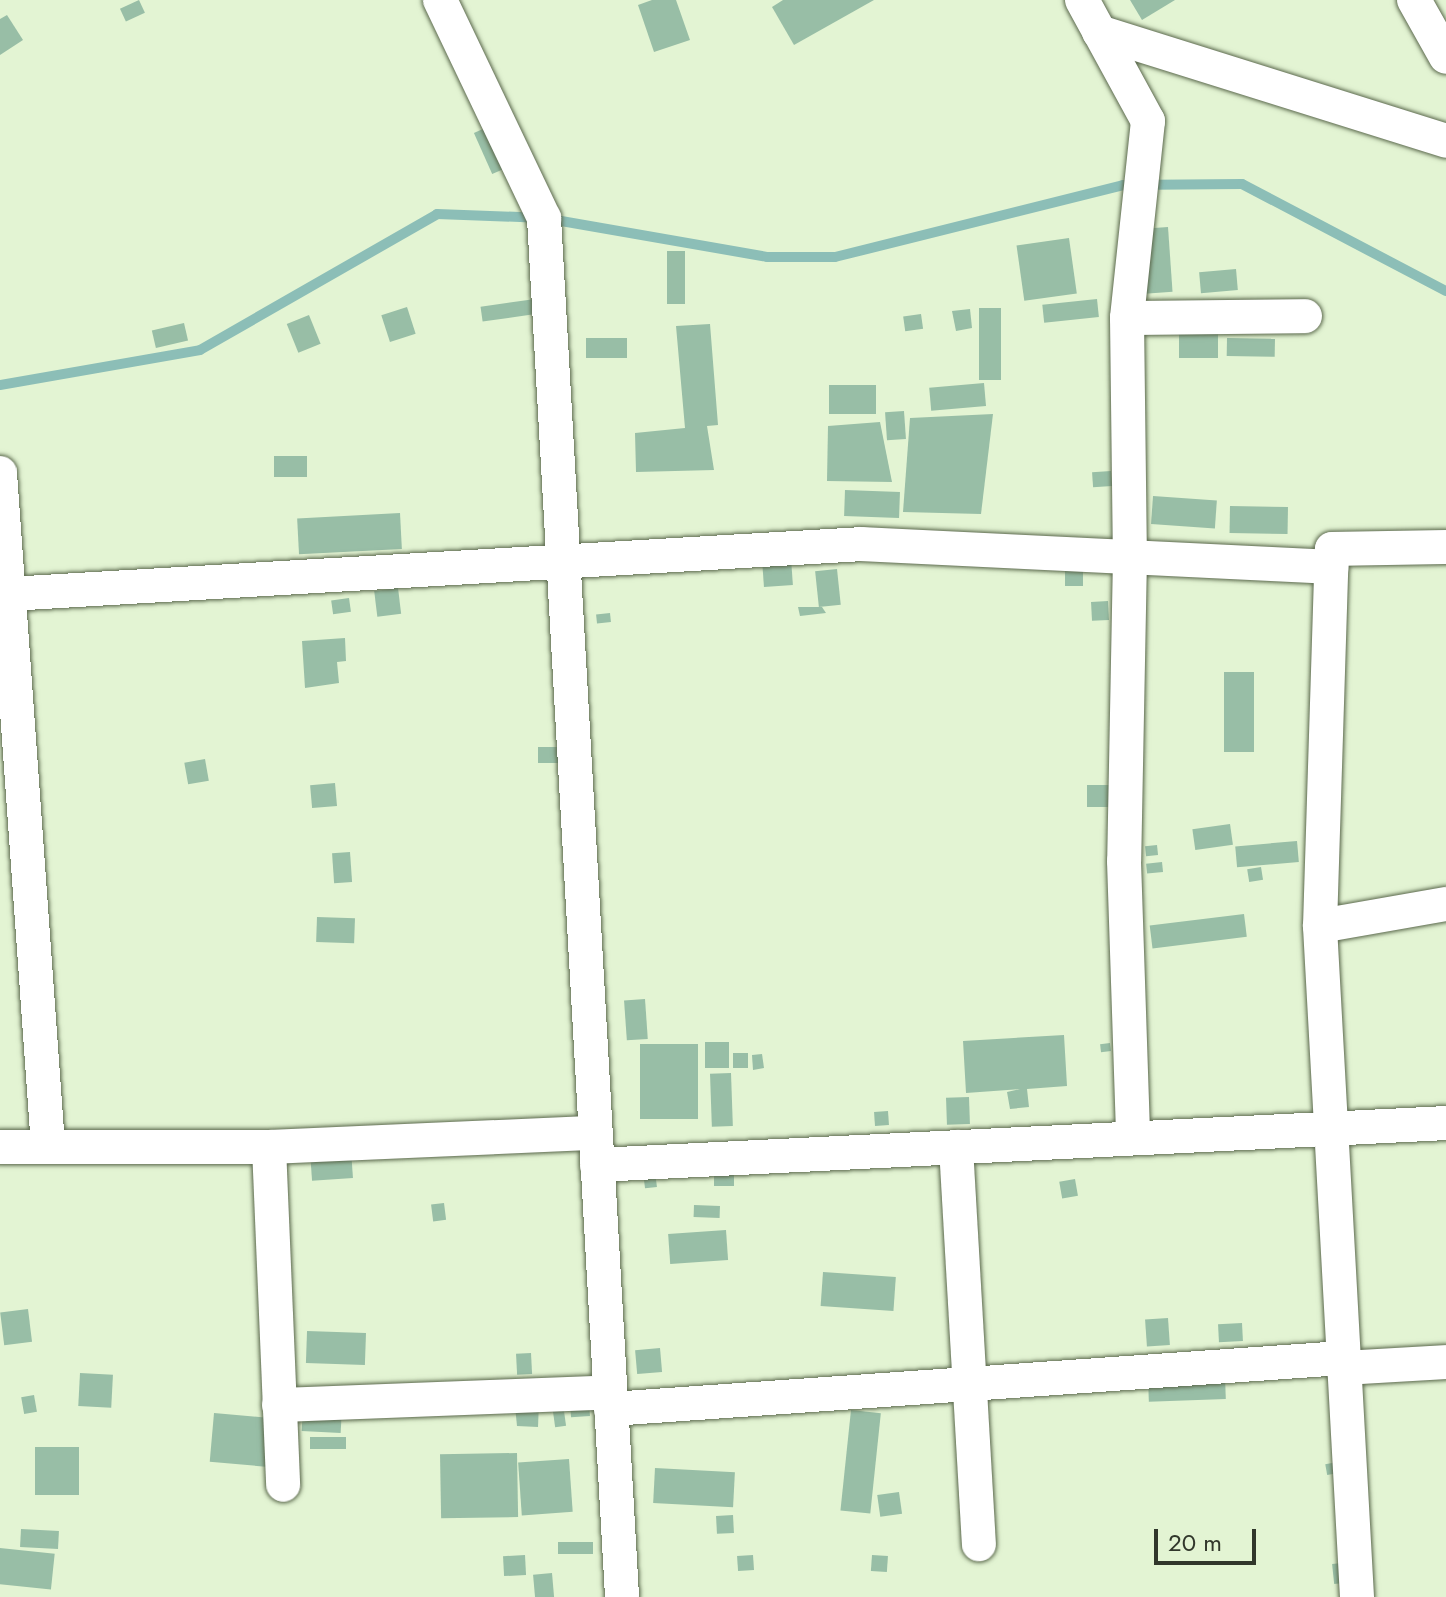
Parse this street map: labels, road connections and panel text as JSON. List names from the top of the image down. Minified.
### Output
{"scale_bar":"20 m"}
